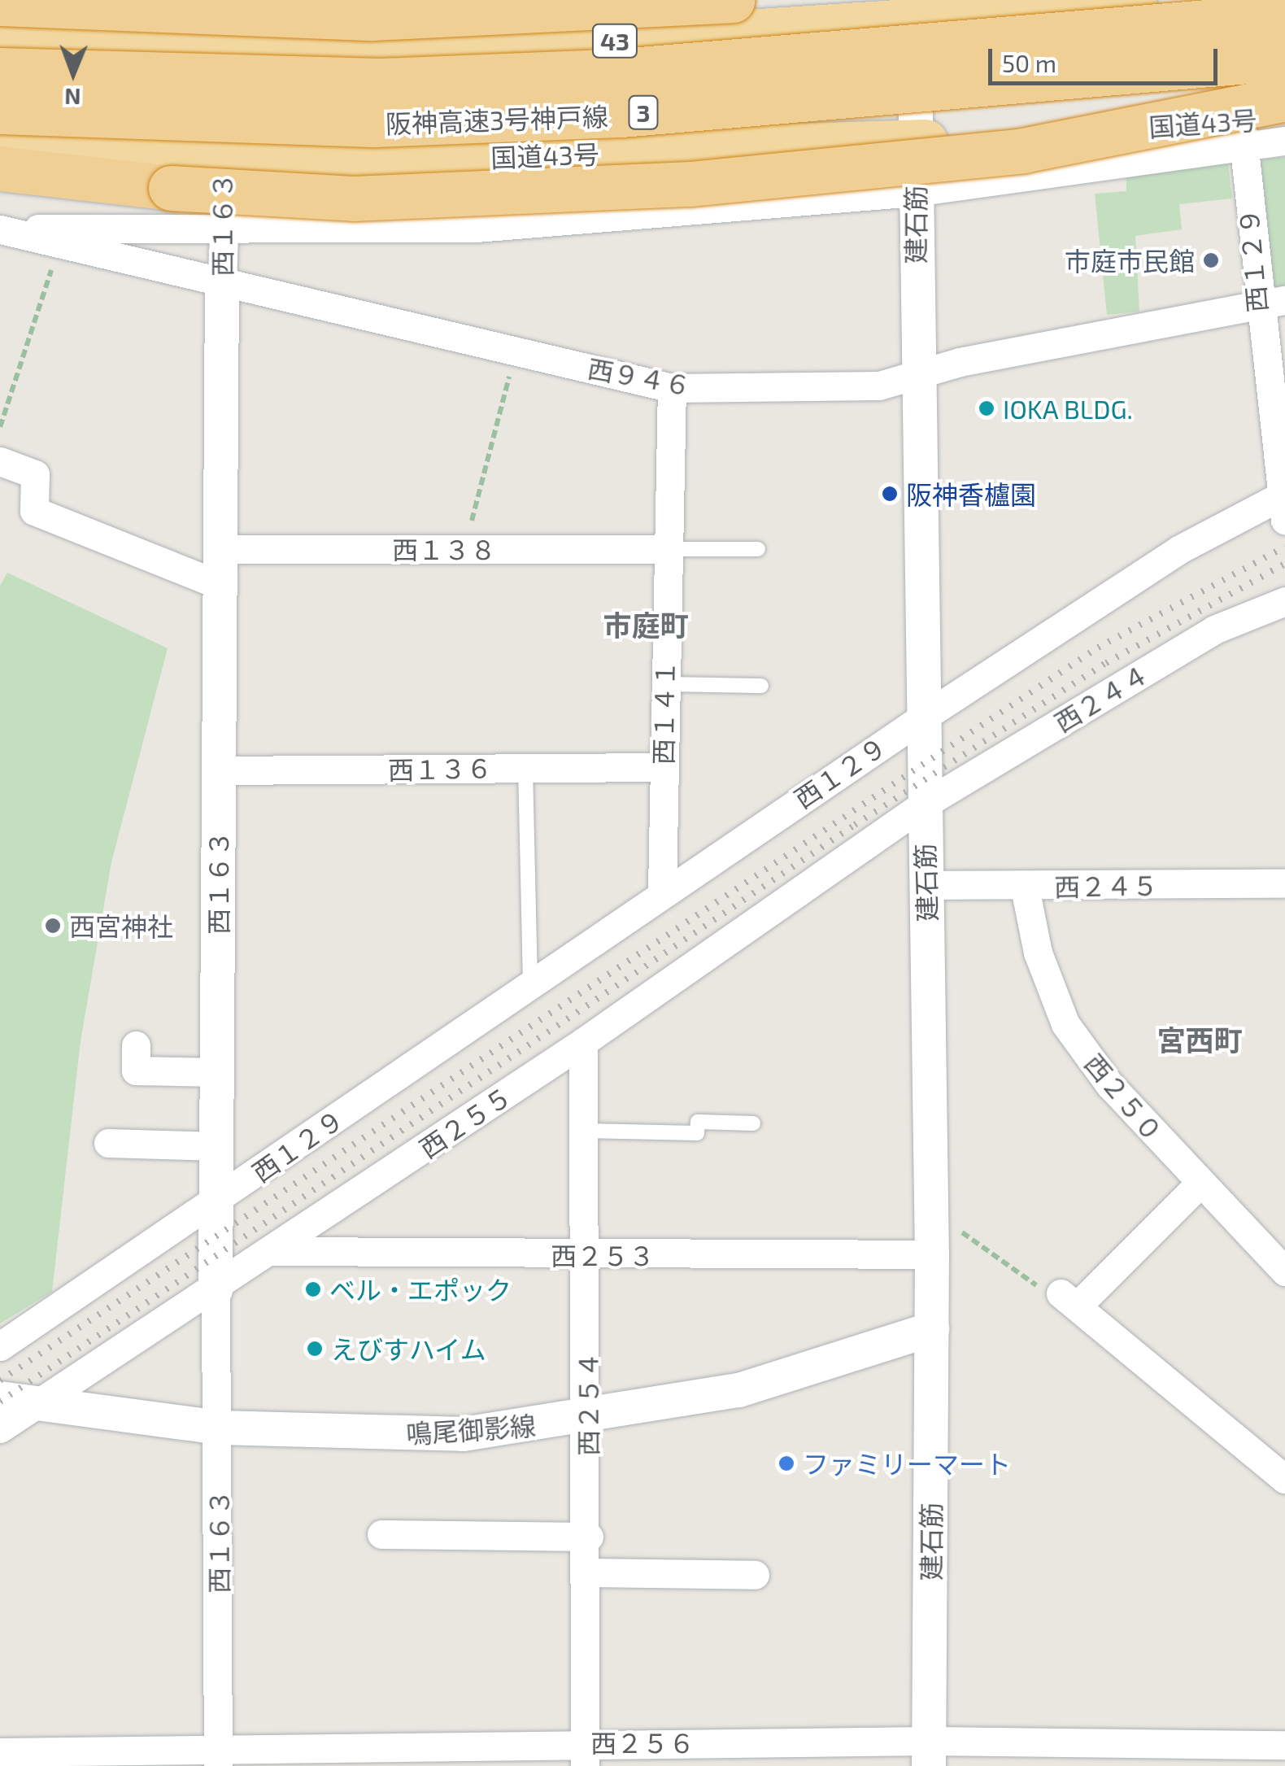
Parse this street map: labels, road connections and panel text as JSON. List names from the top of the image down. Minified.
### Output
{"streets":{"highway":["43","3","阪神高速3号神戸線","国道43号"],"street":["西１６３","建石筋","西１２９","西９４６","西１３８","西２４４","西１４１","西１３６","西２４５","西２５０","西２５５","西２５３","西２５４","鳴尾御影線","西２５６"]},"crossings":[["43","西１６３"],["43","建石筋"],["43","西１２９"],["国道43号","西１６３"],["国道43号","建石筋"],["国道43号","西１２９"],["西１６３","西１２９"],["西１６３","西９４６"],["西１６３","西１３８"],["西１６３","西１３６"],["西１６３","西２５５"],["西１６３","鳴尾御影線"],["西１６３","西２５６"],["建石筋","西１２９"],["建石筋","西９４６"],["建石筋","西２４４"],["建石筋","西２４５"],["建石筋","西２５５"],["建石筋","西２５３"],["建石筋","鳴尾御影線"],["建石筋","西２５６"],["西１２９","西９４６"],["西１２９","西１４１"],["西９４６","西１４１"],["西１３８","西１４１"],["西２４４","西２５５"],["西１４１","西１３６"],["西２４５","西２５０"],["西２５５","西２５３"],["西２５５","西２５４"],["西２５５","鳴尾御影線"],["西２５３","西２５４"],["西２５４","鳴尾御影線"],["西２５４","西２５６"]],"districts":["市庭町","宮西町"],"places":["市庭市民館","IOKA BLDG.","阪神香櫨園","西宮神社","ベル・エポック","えびすハイム","ファミリーマート"],"scale_bar":"50 m","north":"bottom"}
